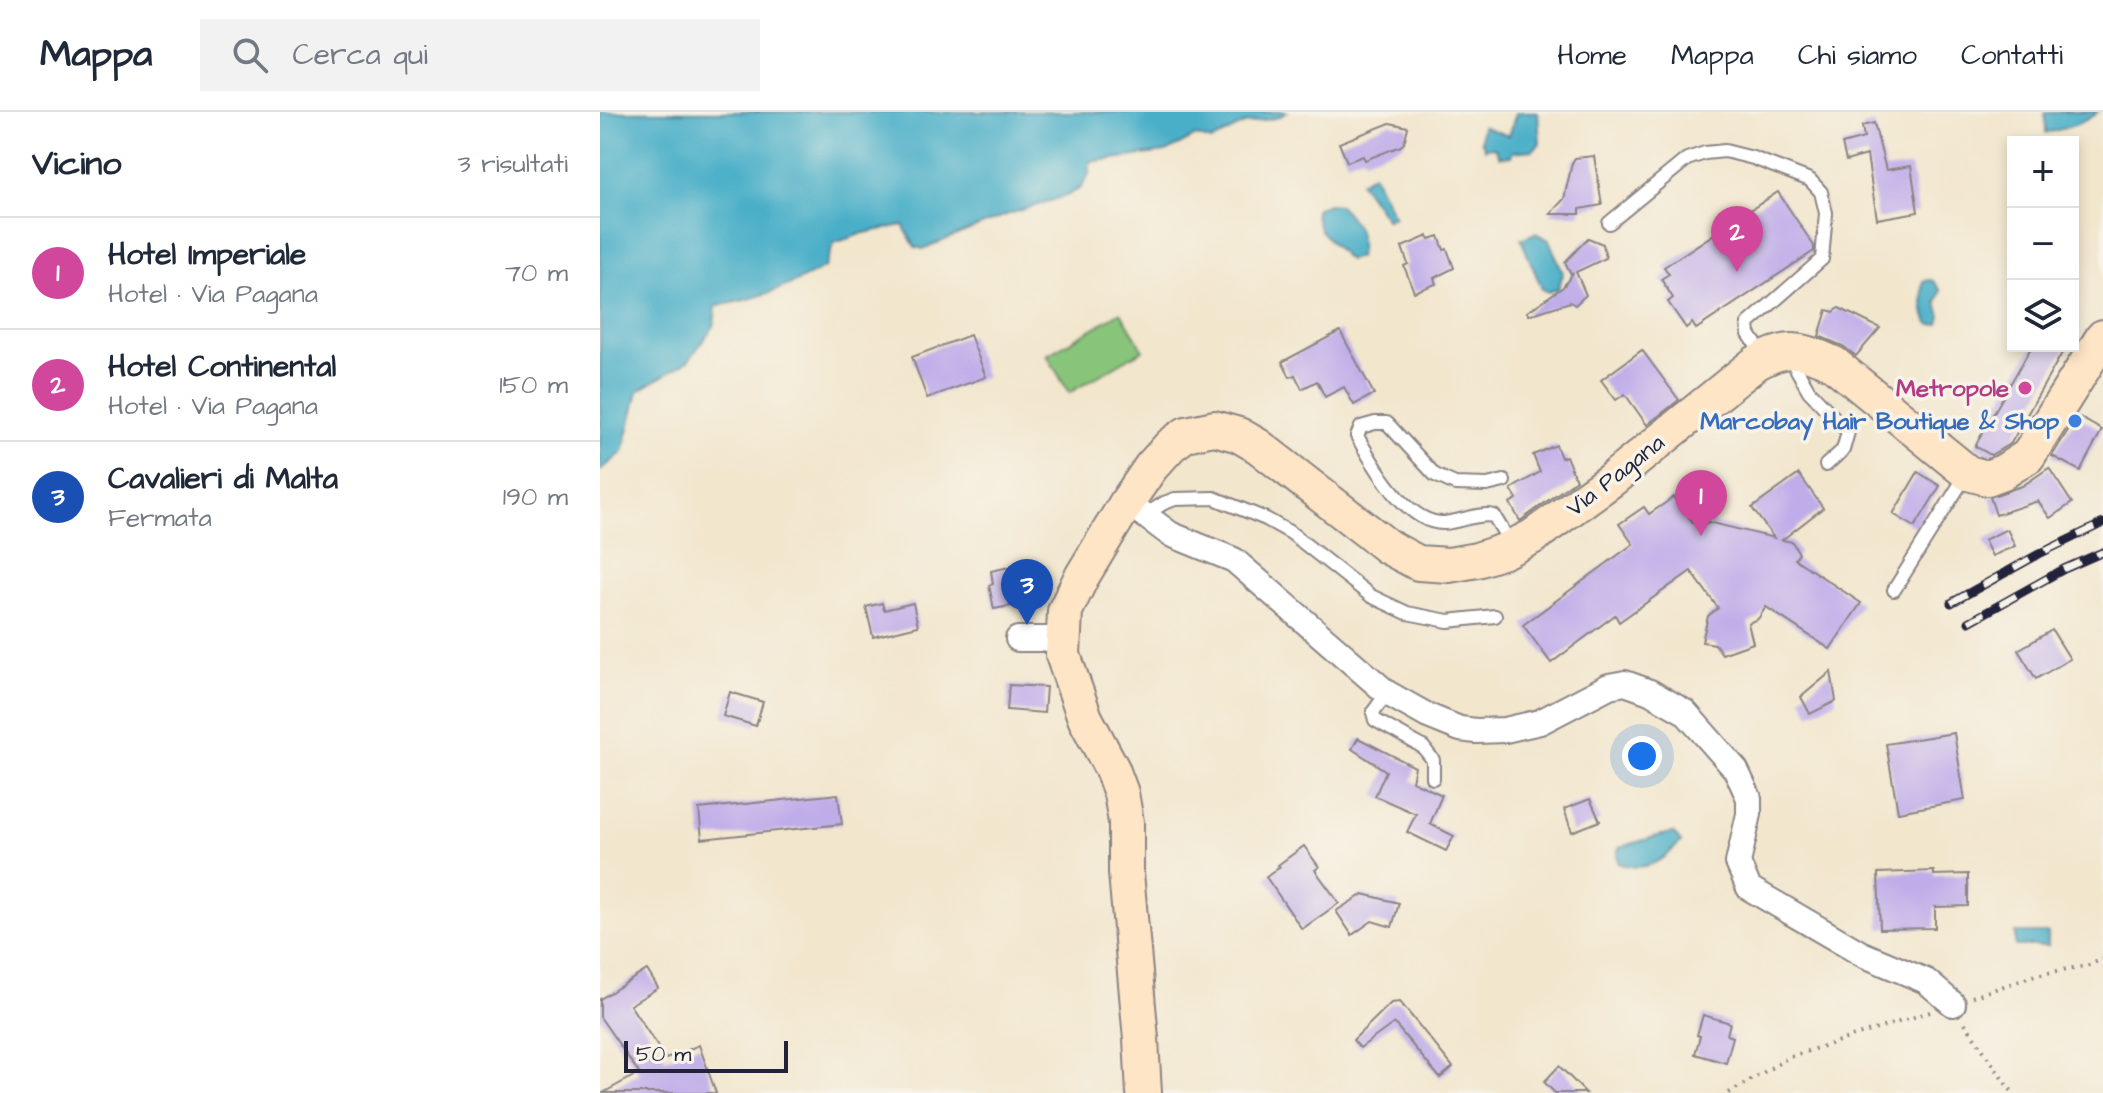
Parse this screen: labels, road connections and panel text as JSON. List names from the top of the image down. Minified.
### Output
{"streets":{"main road":["Via Pagana"]},"places":["Metropole","Marcobay Hair Boutique & Shop"],"scale_bar":"50 m","page":{"header":"Mappa","search":"Cerca qui","nav":["Home","Mappa","Chi siamo","Contatti"],"heading":["Vicino","3 risultati"],"map_buttons":["+","−"],"pins":["2","1","3"],"list":[{"mark":"1","name":"Hotel Imperiale","note":"Hotel · Via Pagana","value":"70 m"},{"mark":"2","name":"Hotel Continental","note":"Hotel · Via Pagana","value":"150 m"},{"mark":"3","name":"Cavalieri di Malta","note":"Fermata","value":"190 m"}],"scale":"50 m"}}
